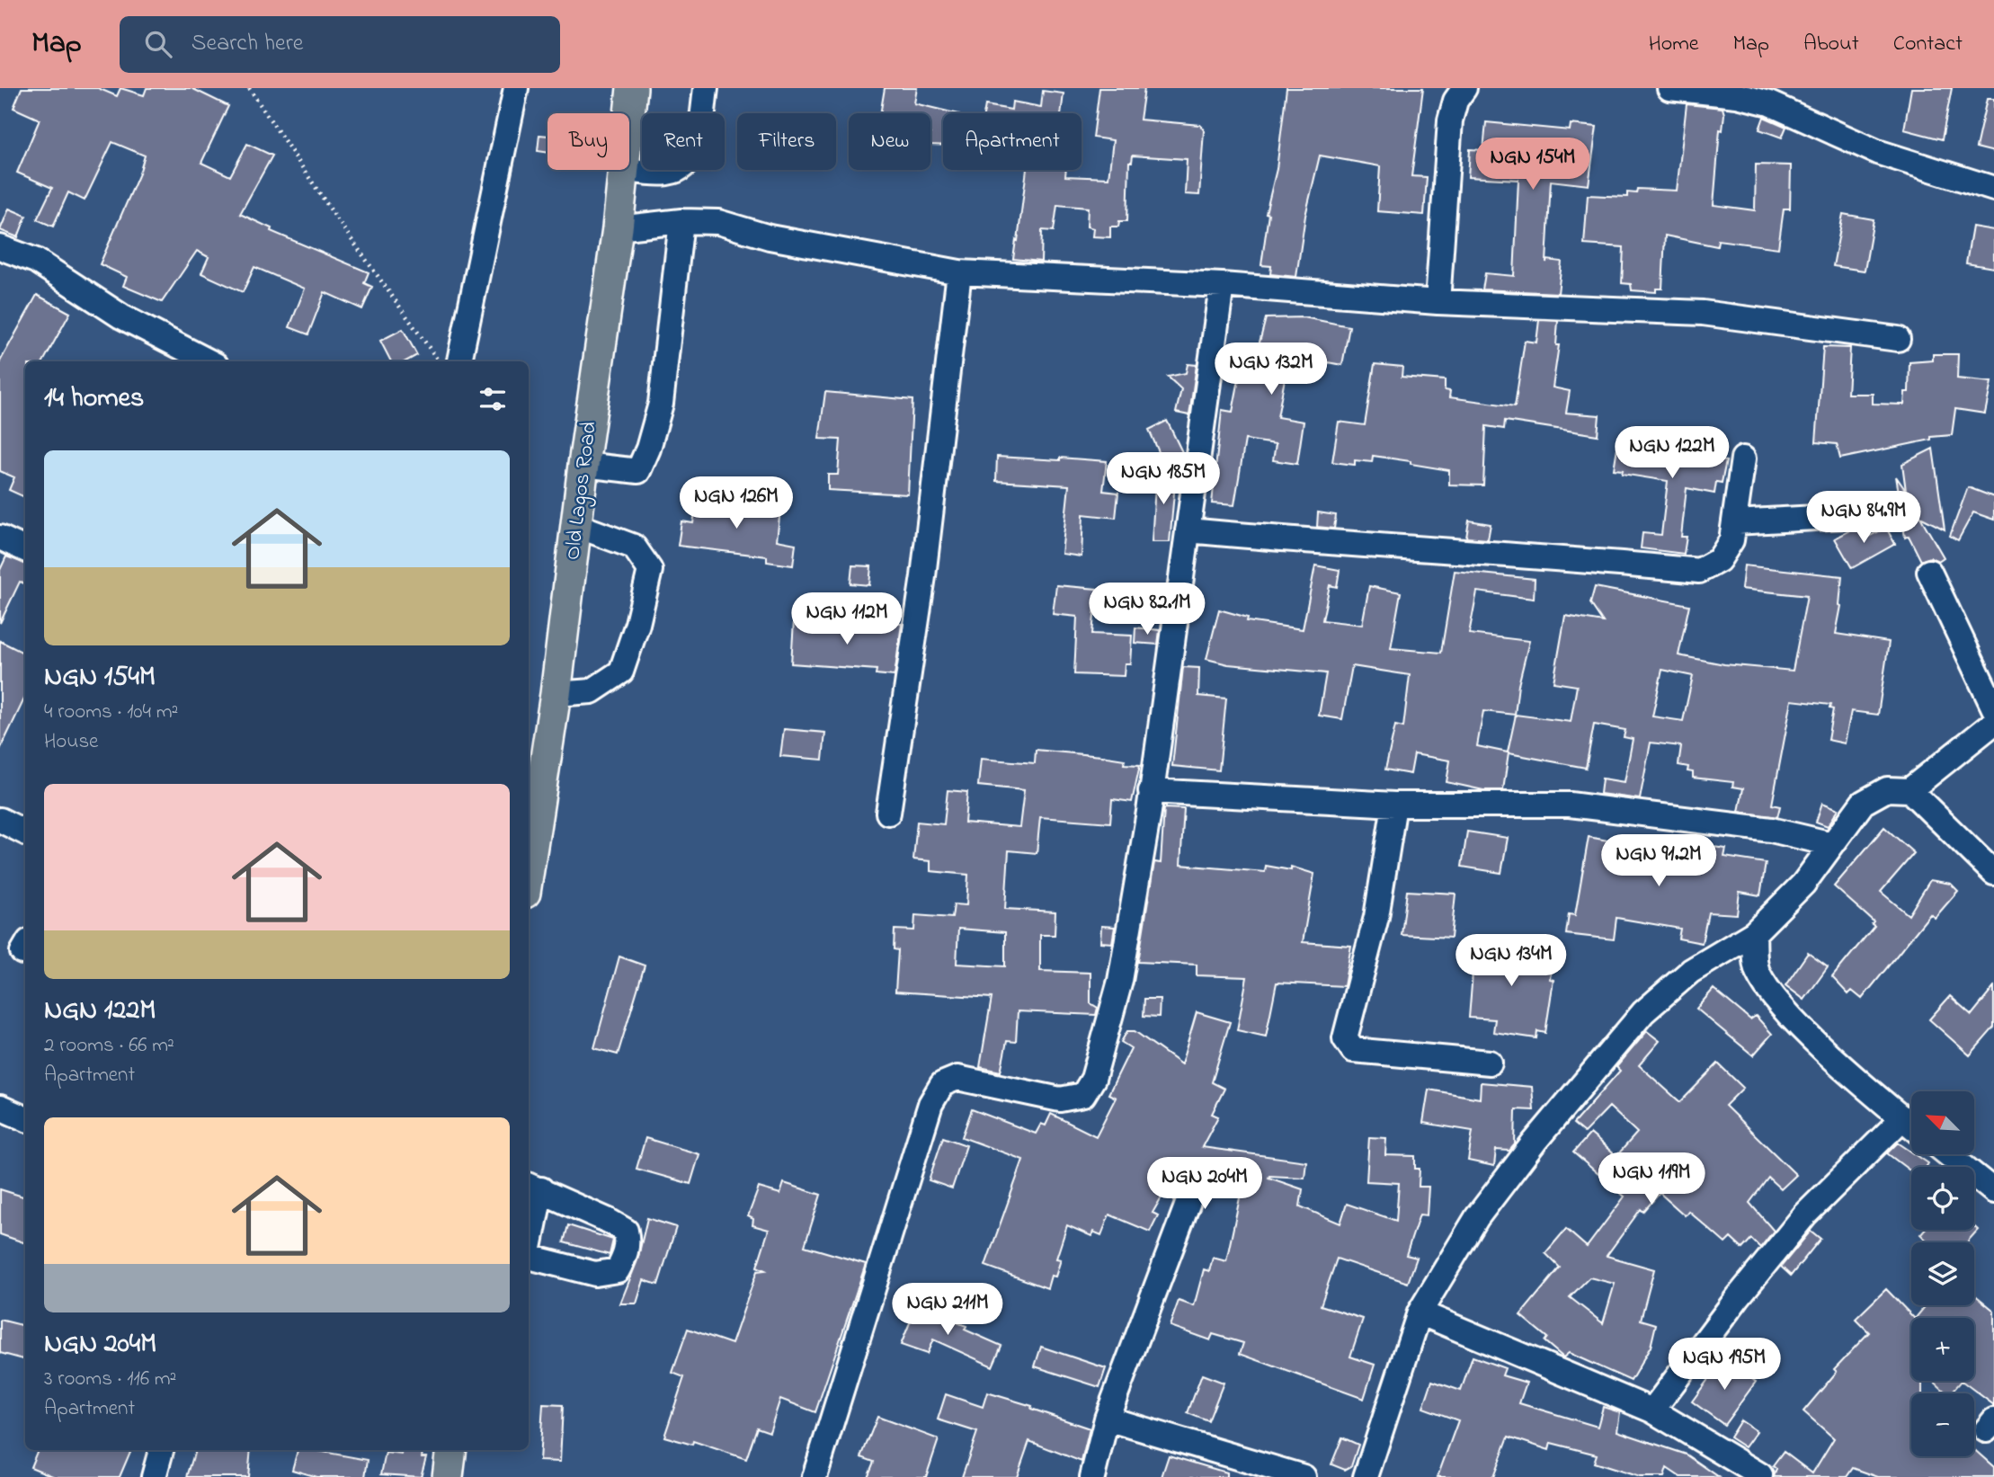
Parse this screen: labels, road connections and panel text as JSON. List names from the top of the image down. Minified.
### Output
{"streets":{"main road":["Old Lagos Road"]},"north":"top left","page":{"header":"Map","search":"Search here","nav":["Home","Map","About","Contact"],"chip":["Buy","Rent","Filters","New","Apartment"],"price":["NGN 154M","NGN 132M","NGN 122M","NGN 185M","NGN 126M","NGN 84.9M","NGN 82.1M","NGN 112M","NGN 91.2M","NGN 134M","NGN 119M","NGN 204M","NGN 211M","NGN 195M"],"heading":"14 homes","list":[{"name":"NGN 154M","note":"4 rooms · 104 m² · House"},{"name":"NGN 122M","note":"2 rooms · 66 m² · Apartment"},{"name":"NGN 204M","note":"3 rooms · 116 m² · Apartment"}],"map_buttons":["+","−"]}}
